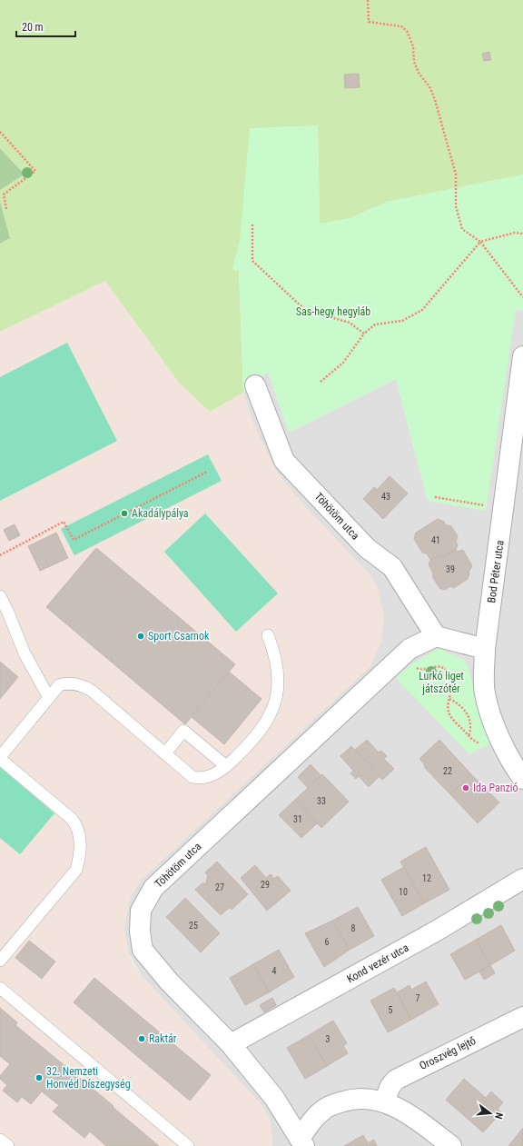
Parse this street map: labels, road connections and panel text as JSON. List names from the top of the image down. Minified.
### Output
{"streets":{"street":["Töhötöm utca","Bod Péter utca","Kond vezér utca","Oroszvég lejtő"]},"crossings":[["Töhötöm utca","Kond vezér utca"]],"parks":["Sas-hegy hegyláb","Lurkó liget játszótér"],"places":["Akadálypálya","Sport Csarnok","Ida Panzió","Raktár","32. Nemzeti Honvéd Díszegység"],"house_numbers":["43","41","39","22","33","31","12","29","27","10","25","8","6","4","7","5","3"],"scale_bar":"20 m","north":"right"}
